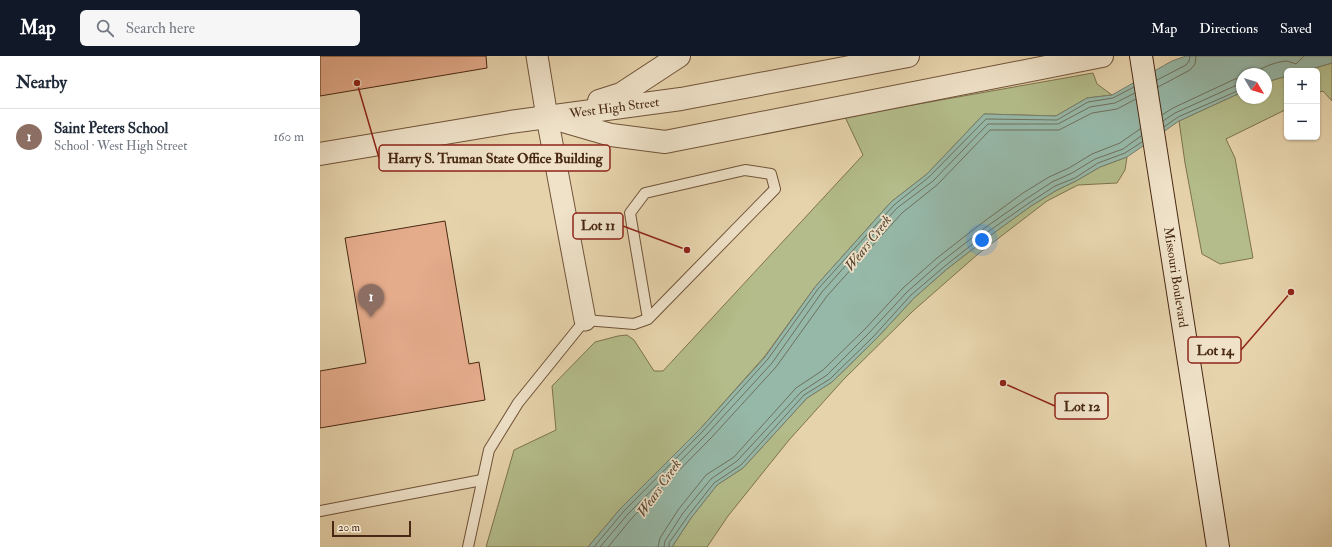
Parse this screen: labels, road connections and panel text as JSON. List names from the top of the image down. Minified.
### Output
{"streets":{"street":["West High Street","Missouri Boulevard"]},"water":["Wears Creek"],"places":["Harry S. Truman State Office Building","Lot 11","Lot 14","Lot 12"],"scale_bar":"20 m","north":"bottom right","page":{"header":"Map","search":"Search here","nav":["Map","Directions","Saved"],"heading":"Nearby","map_buttons":["+","−"],"list":[{"mark":"1","name":"Saint Peters School","note":"School · West High Street","value":"160 m"}],"pins":"1","scale":"20 m"}}
